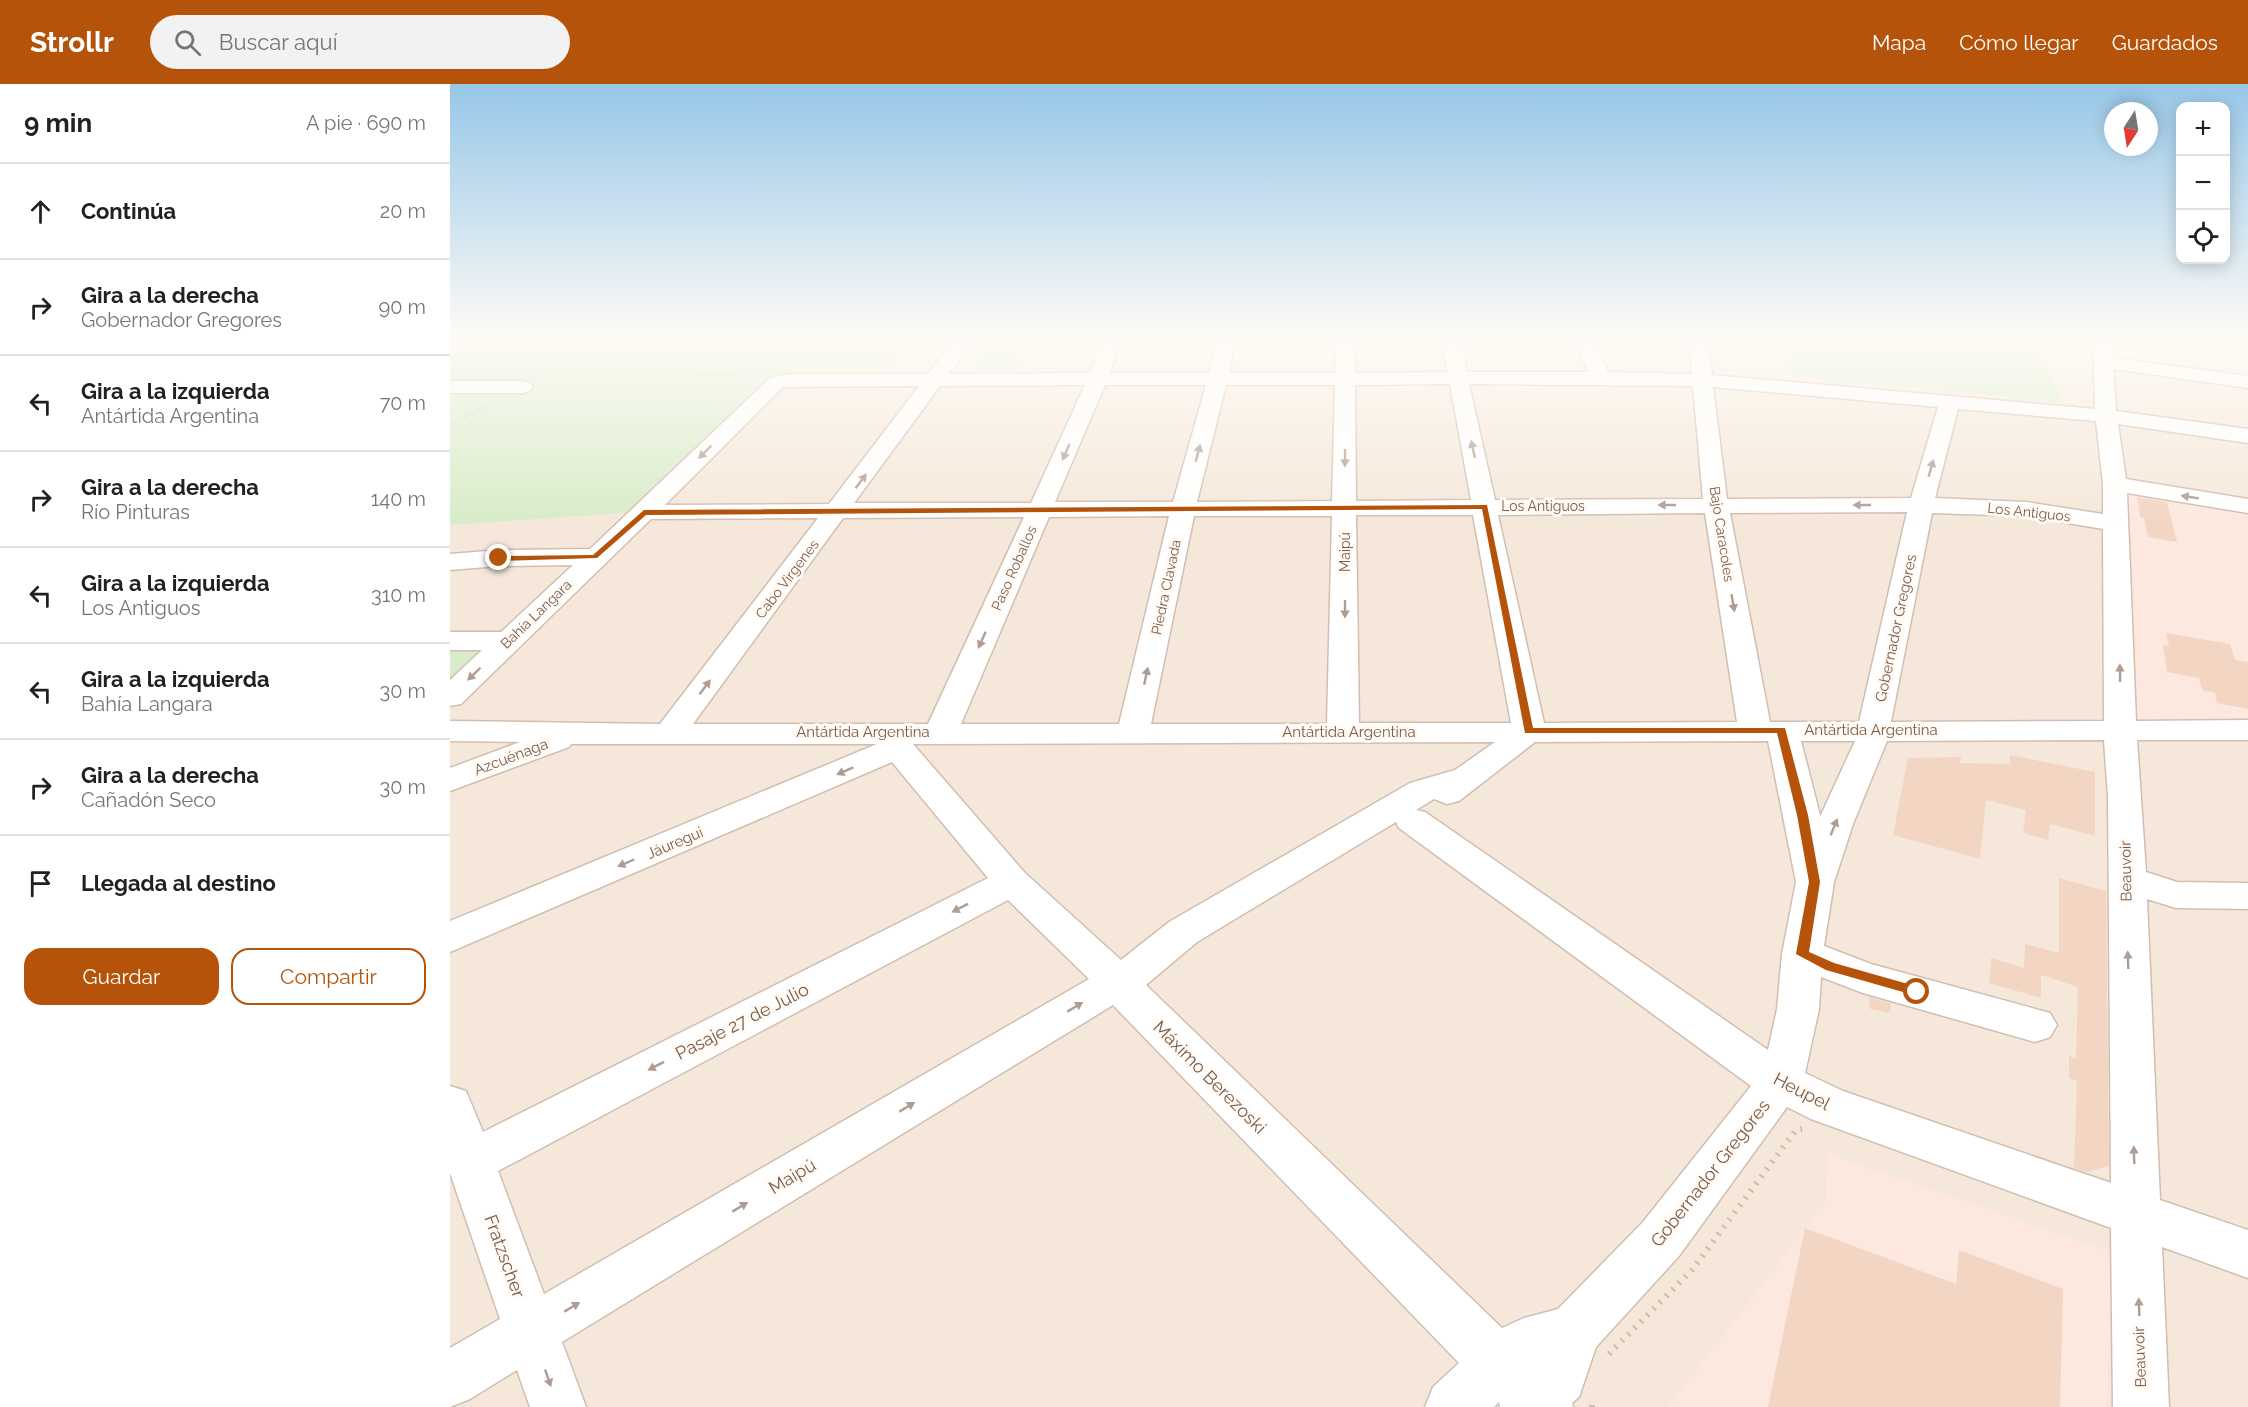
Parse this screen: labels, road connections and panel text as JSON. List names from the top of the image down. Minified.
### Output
{"streets":{"street":["Los Antiguos","Bajo Caracoles","Maipú","Paso Roballos","Cabo Virgenes","Piedra Clavada","Bahía Langara","Gobernador Gregores","Antártida Argentina","Azcuénaga","Jáuregui","Beauvoir","Pasaje 27 de Julio","Máximo Berezoski","Heupel","Fratzscher"]},"crossings":[["Los Antiguos","Bajo Caracoles"],["Los Antiguos","Maipú"],["Los Antiguos","Paso Roballos"],["Los Antiguos","Cabo Virgenes"],["Los Antiguos","Piedra Clavada"],["Los Antiguos","Bahía Langara"],["Los Antiguos","Gobernador Gregores"],["Los Antiguos","Beauvoir"],["Bajo Caracoles","Gobernador Gregores"],["Bajo Caracoles","Antártida Argentina"],["Maipú","Antártida Argentina"],["Maipú","Máximo Berezoski"],["Maipú","Heupel"],["Maipú","Fratzscher"],["Paso Roballos","Antártida Argentina"],["Cabo Virgenes","Antártida Argentina"],["Piedra Clavada","Antártida Argentina"],["Gobernador Gregores","Antártida Argentina"],["Gobernador Gregores","Máximo Berezoski"],["Gobernador Gregores","Heupel"],["Antártida Argentina","Azcuénaga"],["Antártida Argentina","Jáuregui"],["Antártida Argentina","Beauvoir"],["Antártida Argentina","Máximo Berezoski"],["Jáuregui","Máximo Berezoski"],["Beauvoir","Heupel"],["Pasaje 27 de Julio","Máximo Berezoski"],["Pasaje 27 de Julio","Fratzscher"]],"one_way":["Paso Roballos","Cabo Virgenes","Piedra Clavada","Bahía Langara","Jáuregui","Beauvoir","Pasaje 27 de Julio"],"north":"bottom","page":{"header":"Strollr","search":"Buscar aquí","nav":["Mapa","Cómo llegar","Guardados"],"heading":["9 min","A pie · 690 m"],"map_buttons":["+","−"],"list":[["Continúa","20 m"],["Gira a la derecha","Gobernador Gregores","90 m"],["Gira a la izquierda","Antártida Argentina","70 m"],["Gira a la derecha","Río Pinturas","140 m"],["Gira a la izquierda","Los Antiguos","310 m"],["Gira a la izquierda","Bahía Langara","30 m"],["Gira a la derecha","Cañadón Seco","30 m"],"Llegada al destino"],"buttons":["Guardar","Compartir"]}}
